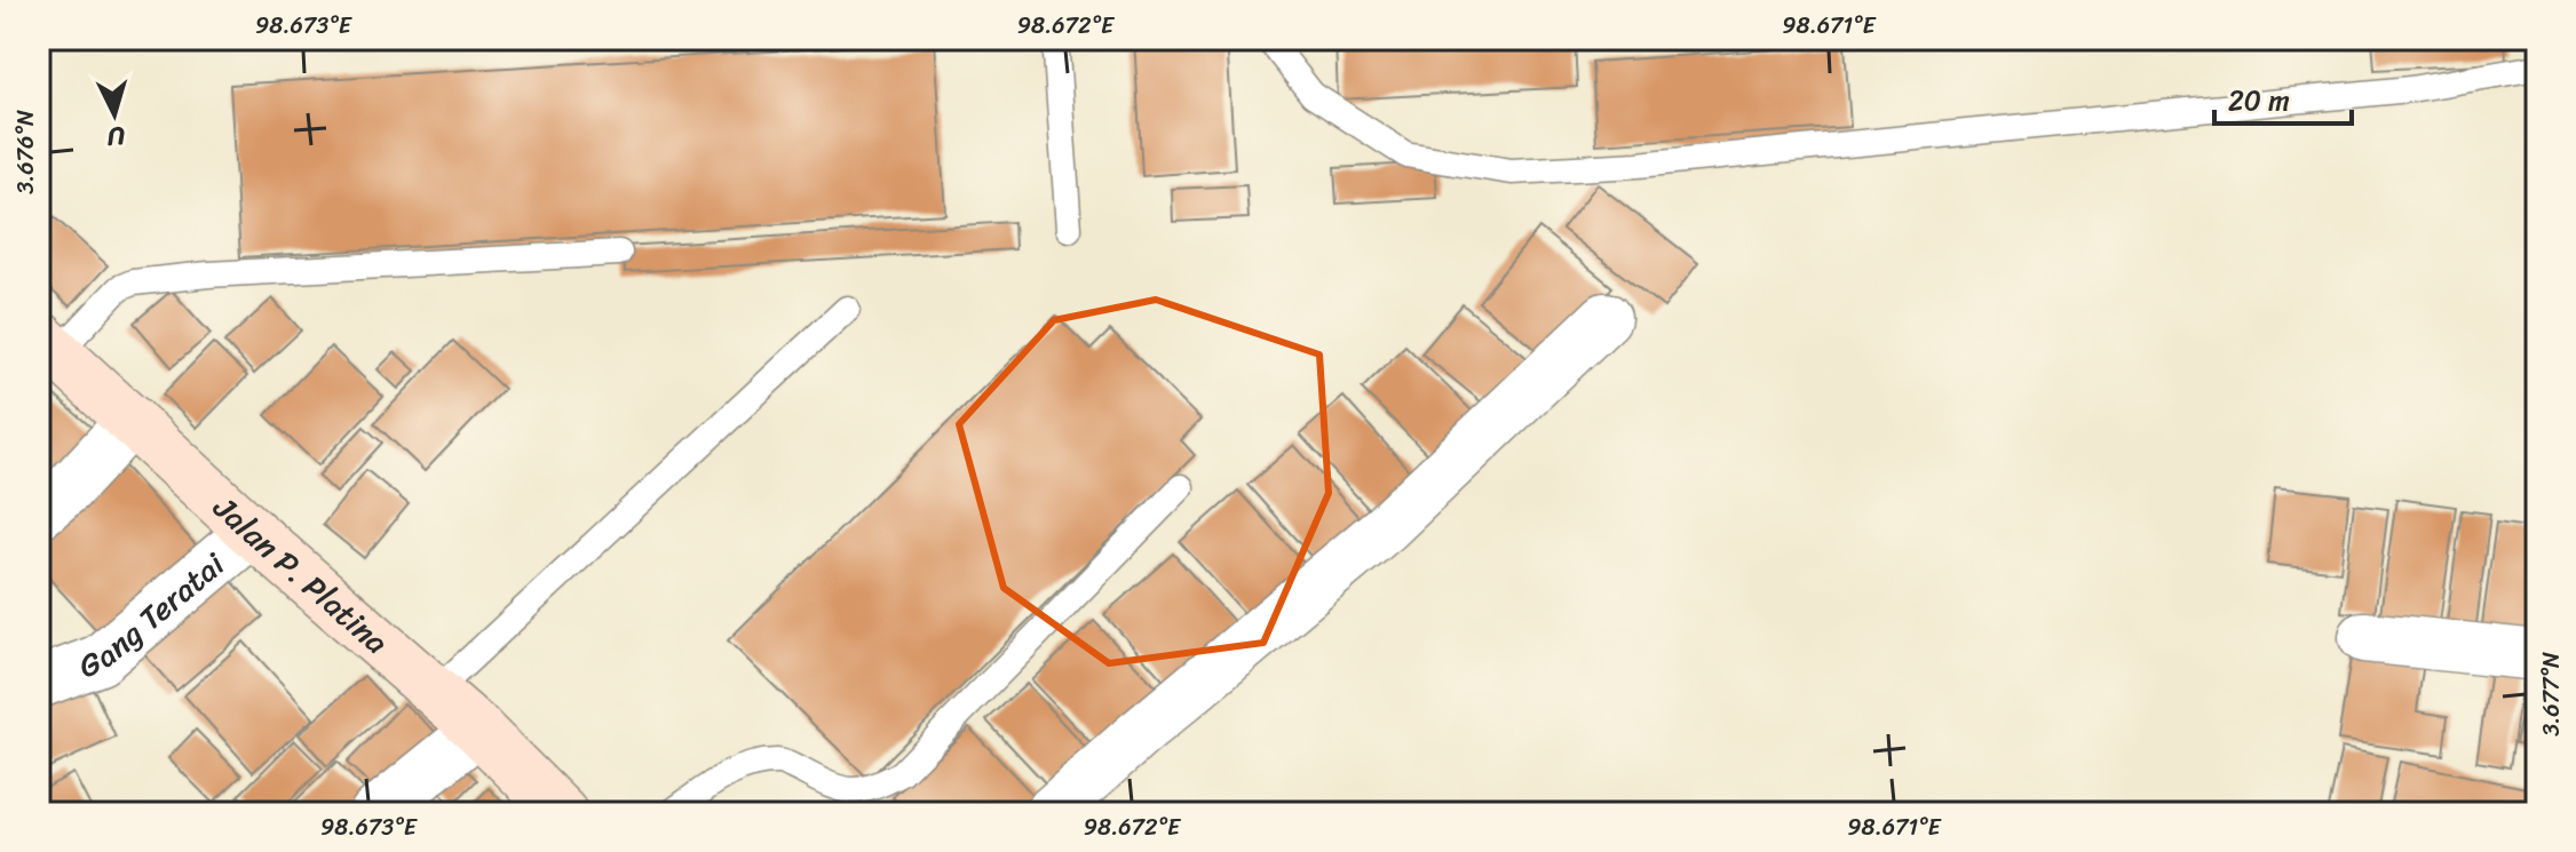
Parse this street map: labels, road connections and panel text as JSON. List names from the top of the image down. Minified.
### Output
{"streets":{"street":["Jalan P. Platina","Gang Teratai"]},"crossings":[["Jalan P. Platina","Gang Teratai"]],"scale_bar":"20 m","north":"bottom","coordinates":["98.673°E","98.672°E","98.671°E","3.676°N","3.677°N"]}
